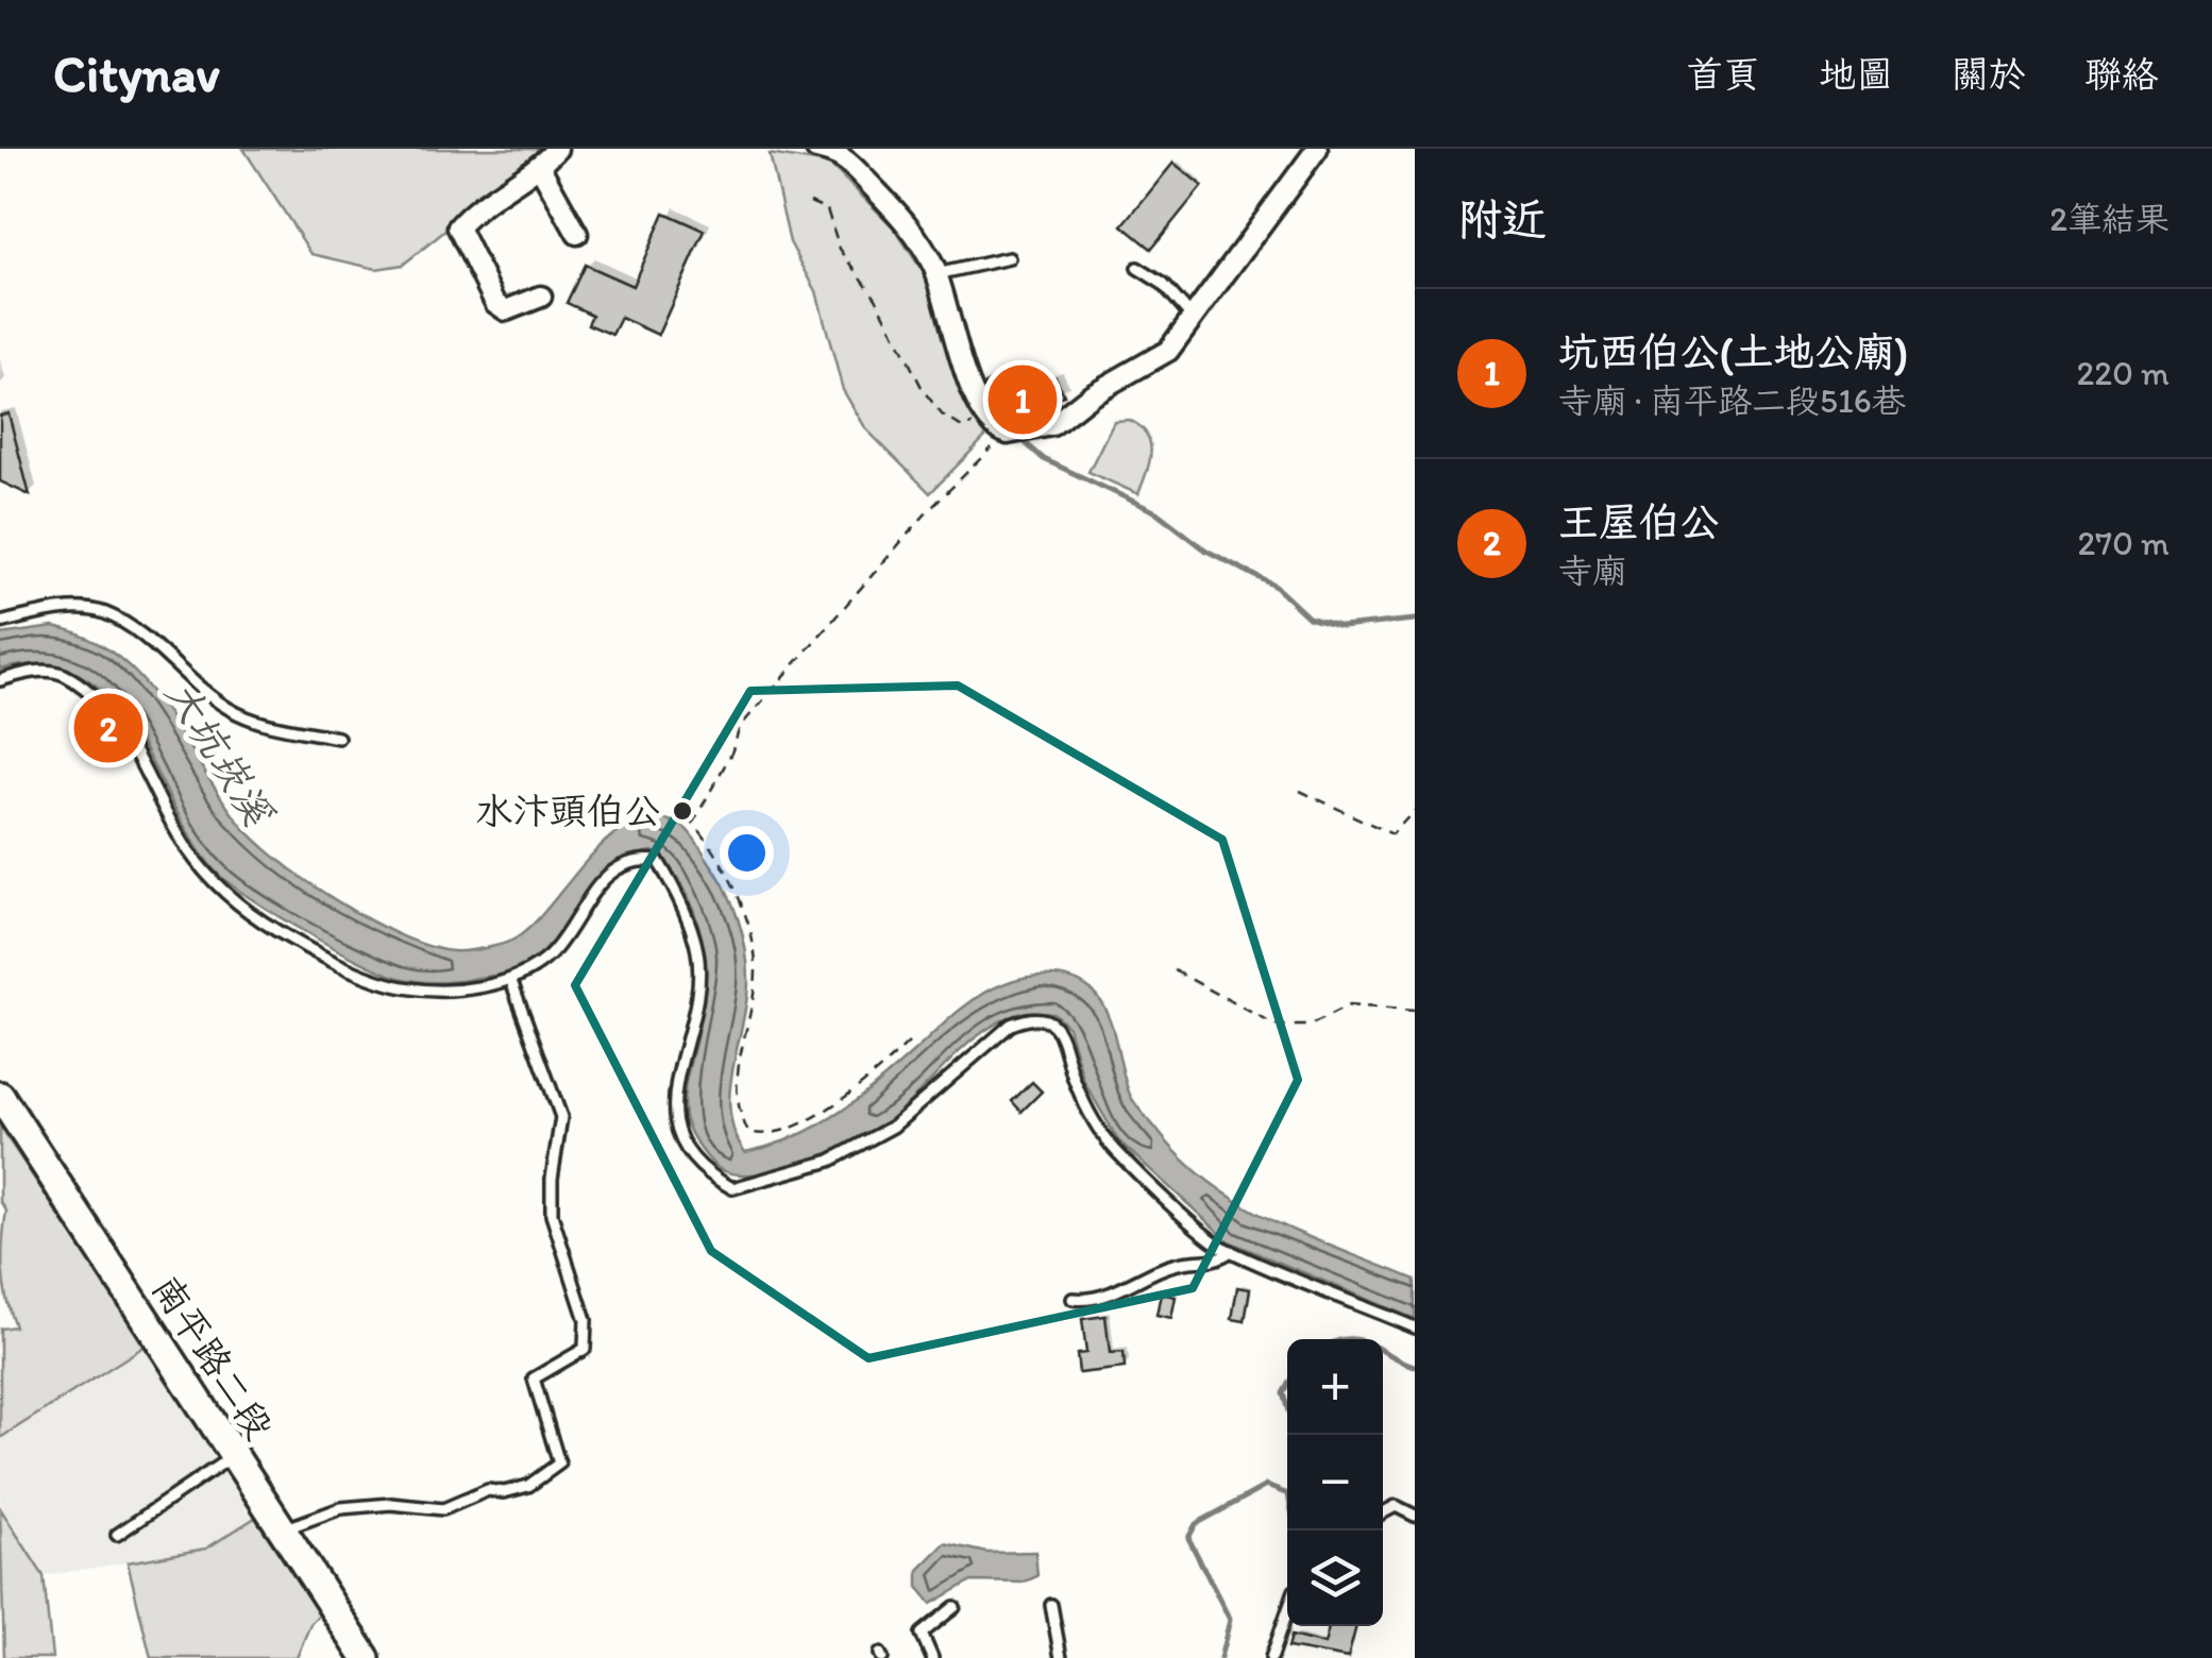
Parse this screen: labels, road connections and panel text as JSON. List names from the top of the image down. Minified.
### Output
{"streets":{"street":["南平路二段"]},"water":["大坑崁溪"],"places":["水汴頭伯公"],"page":{"header":"Citynav","nav":["首頁","地圖","關於","聯絡"],"heading":["附近","2筆結果"],"list":[{"mark":"1","name":"坑西伯公(土地公廟)","note":"寺廟 · 南平路二段516巷","value":"220 m"},{"mark":"2","name":"王屋伯公","note":"寺廟","value":"270 m"}],"pins":["1","2"],"map_buttons":["+","−"]}}
